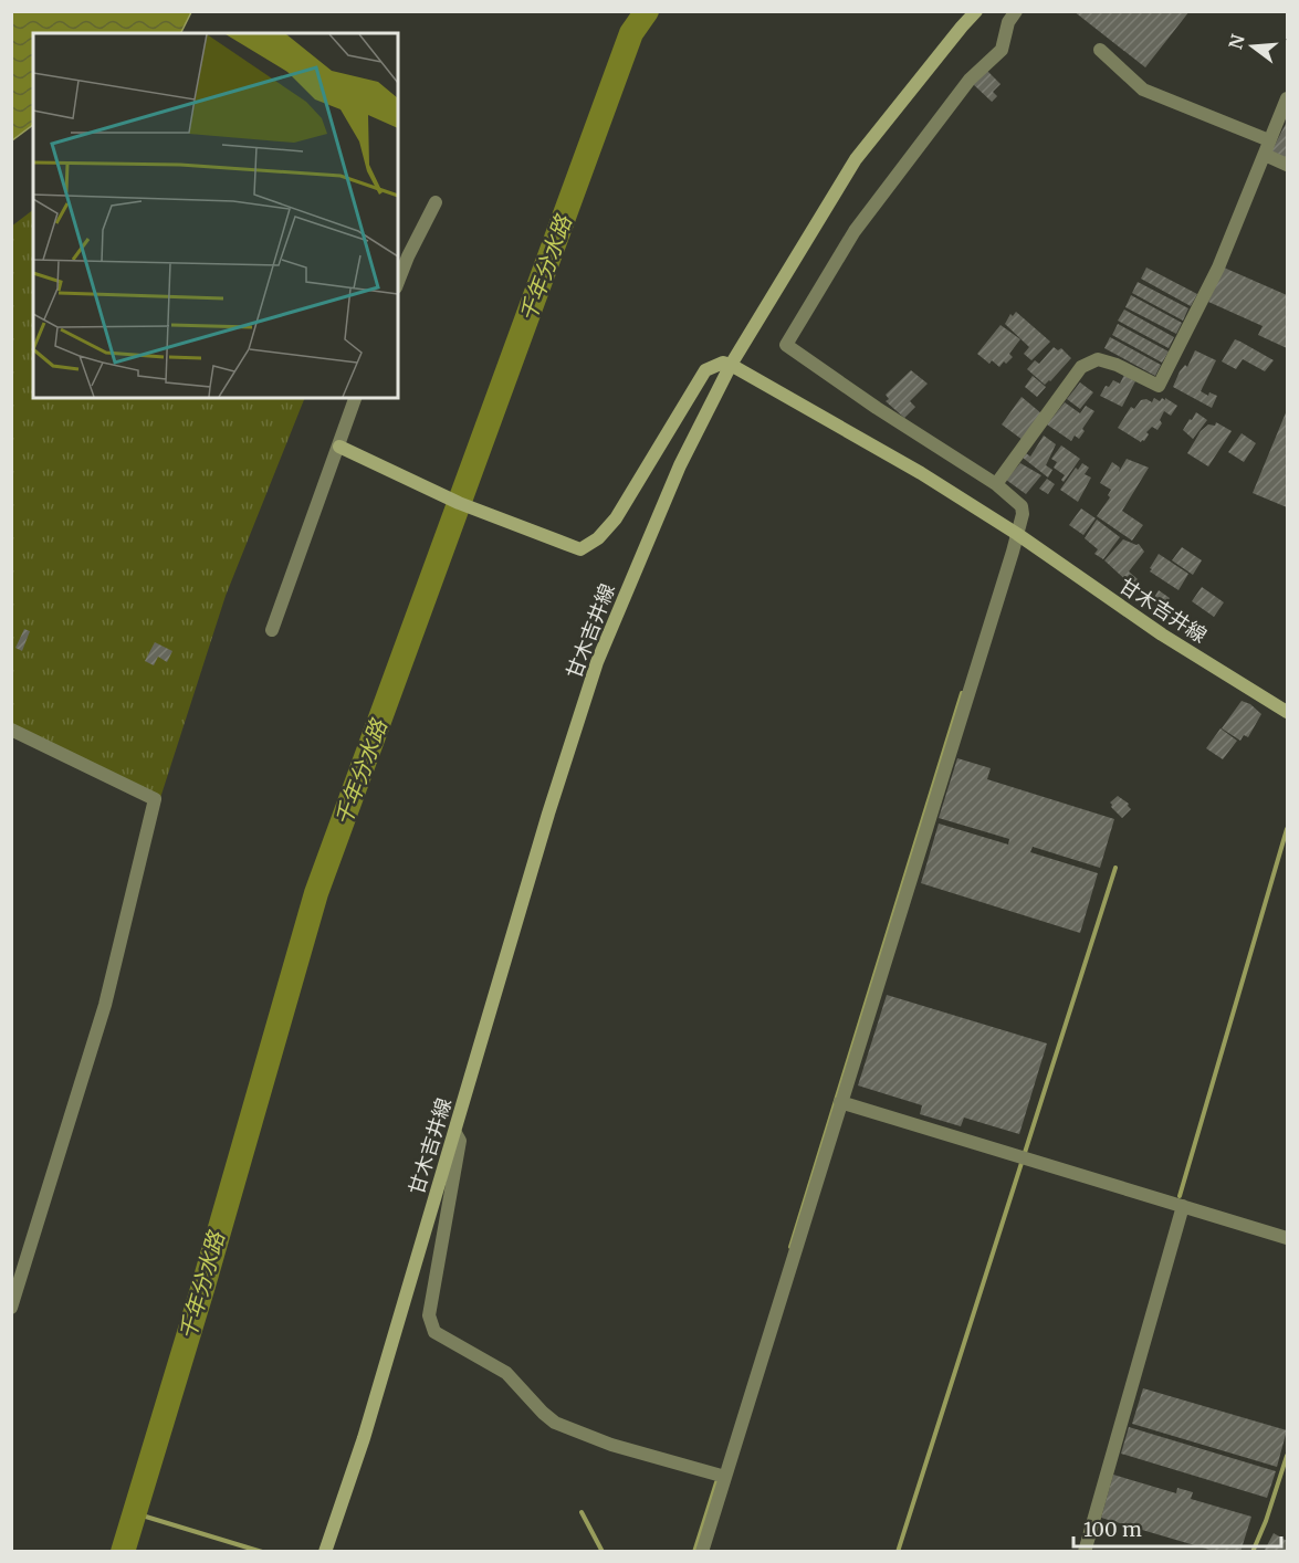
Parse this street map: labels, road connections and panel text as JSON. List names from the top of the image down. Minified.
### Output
{"streets":{"main road":["甘木吉井線"]},"water":["千年分水路"],"scale_bar":"100 m","north":"left"}
